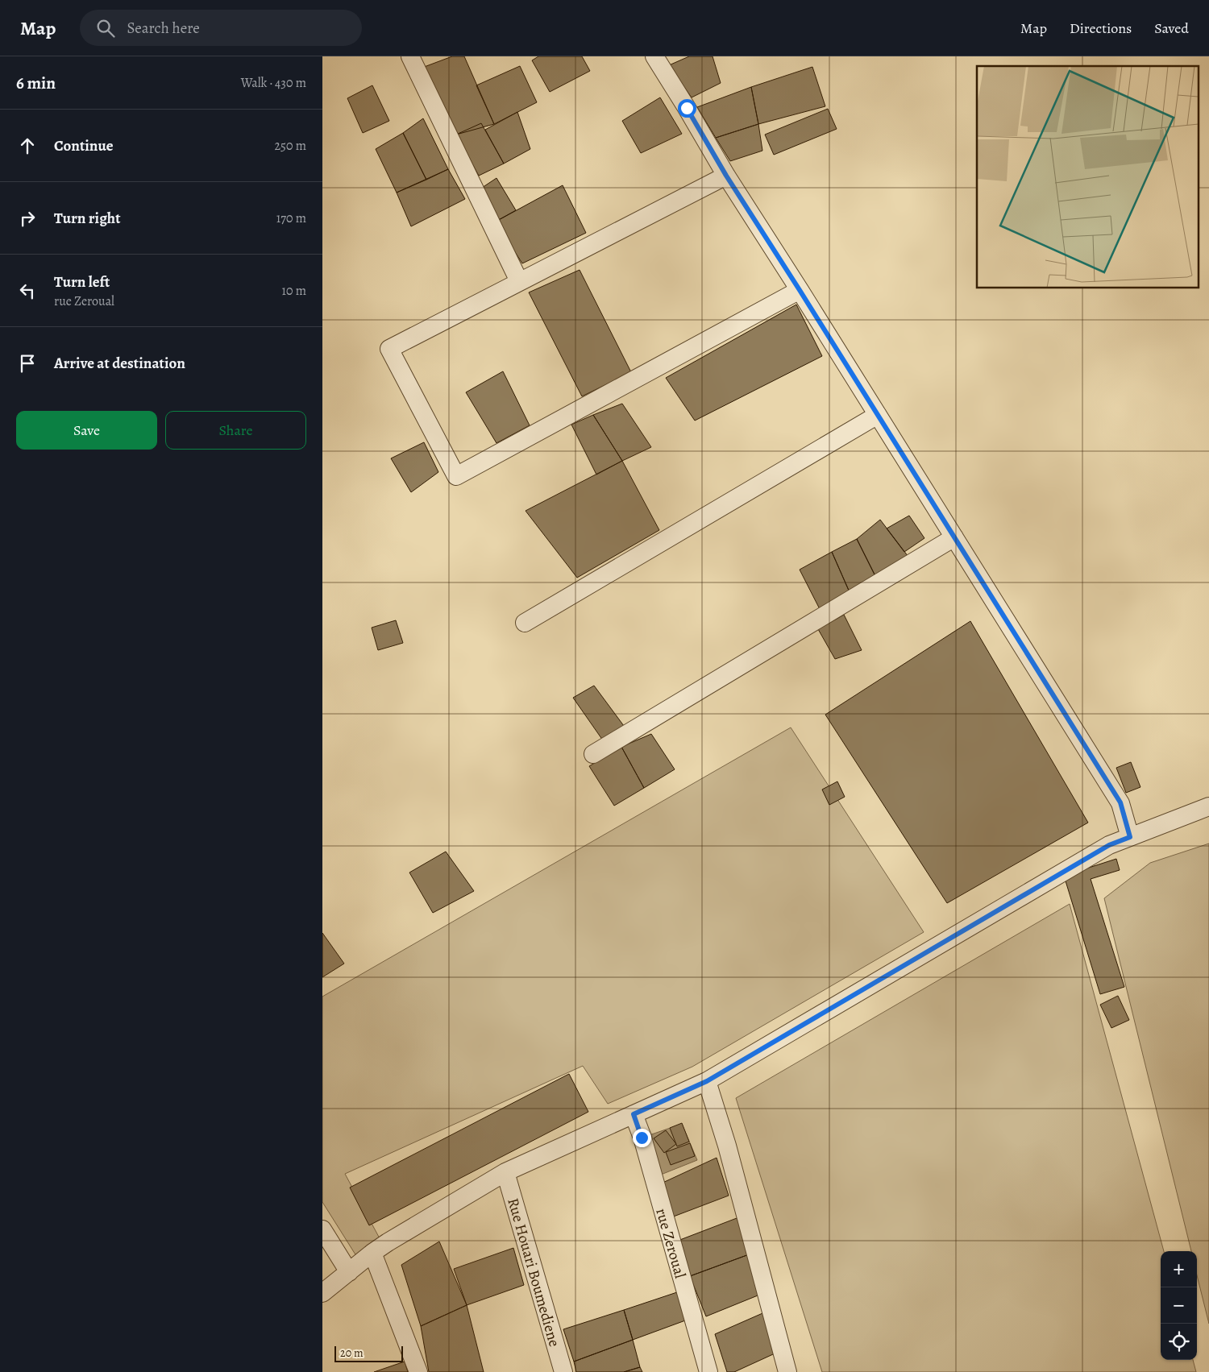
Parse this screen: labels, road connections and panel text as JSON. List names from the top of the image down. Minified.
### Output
{"streets":{"street":["rue Zeroual","Rue Houari Boumediene"]},"scale_bar":"20 m","page":{"header":"Map","search":"Search here","nav":["Map","Directions","Saved"],"heading":["6 min","Walk · 430 m"],"list":[["Continue","250 m"],["Turn right","170 m"],["Turn left","rue Zeroual","10 m"],"Arrive at destination"],"buttons":["Save","Share"],"map_buttons":["+","−"],"scale":"20 m"}}
